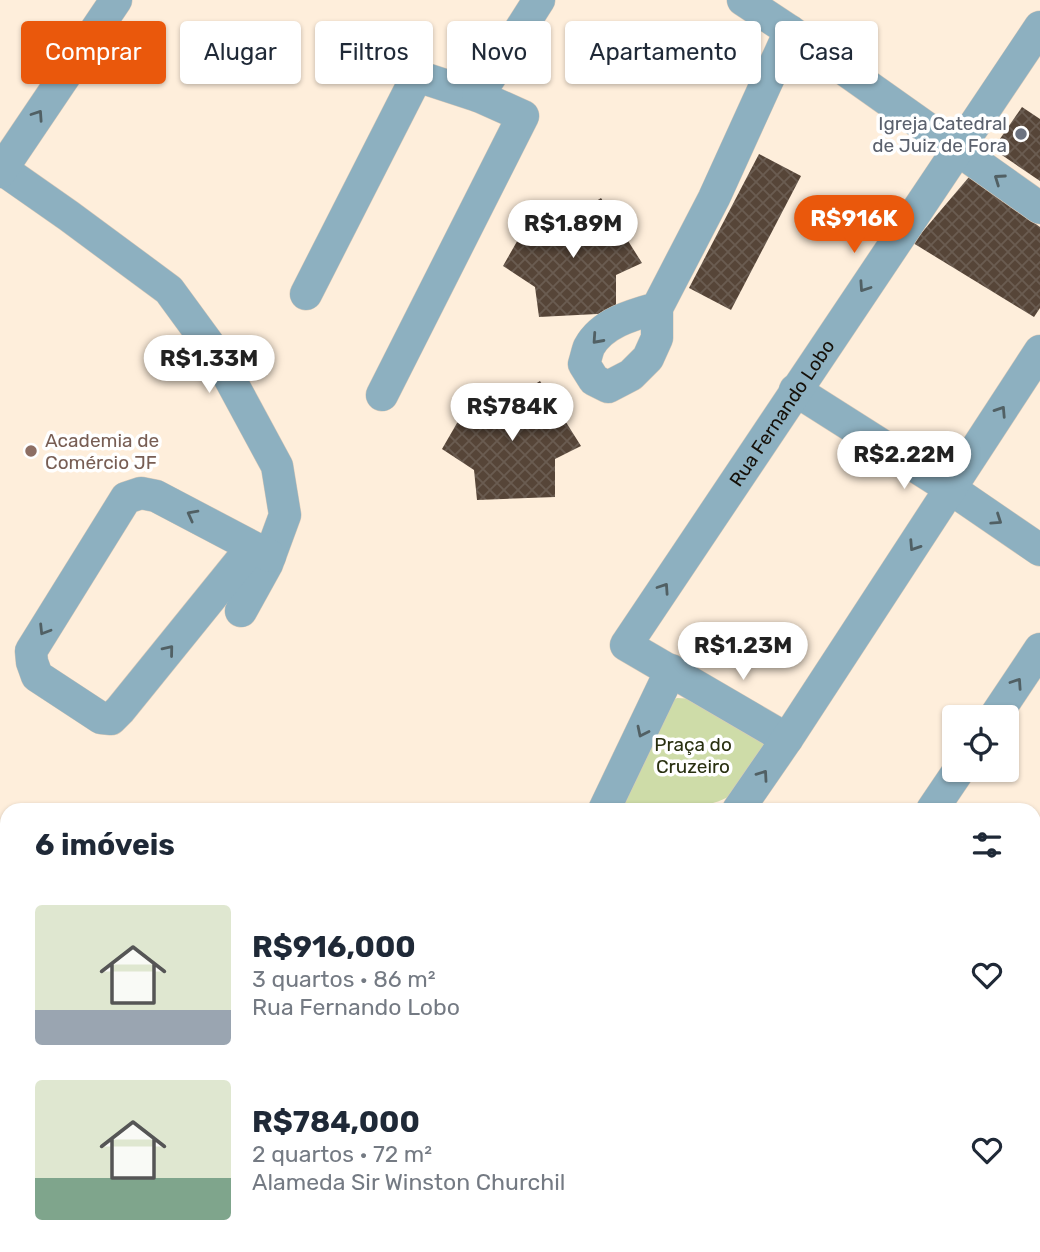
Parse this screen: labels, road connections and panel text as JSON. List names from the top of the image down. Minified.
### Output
{"streets":{"street":["Rua Fernando Lobo"]},"parks":["Praça do Cruzeiro"],"places":["Igreja Catedral de Juiz de Fora","Academia de Comércio JF"],"page":{"chip":["Comprar","Alugar","Filtros","Novo","Apartamento","Casa"],"price":["R$916K","R$1.89M","R$1.33M","R$784K","R$2.22M","R$1.23M"],"heading":"6 imóveis","list":[{"name":"R$916,000","note":"3 quartos · 86 m² · Rua Fernando Lobo"},{"name":"R$784,000","note":"2 quartos · 72 m² · Alameda Sir Winston Churchil"}]}}
